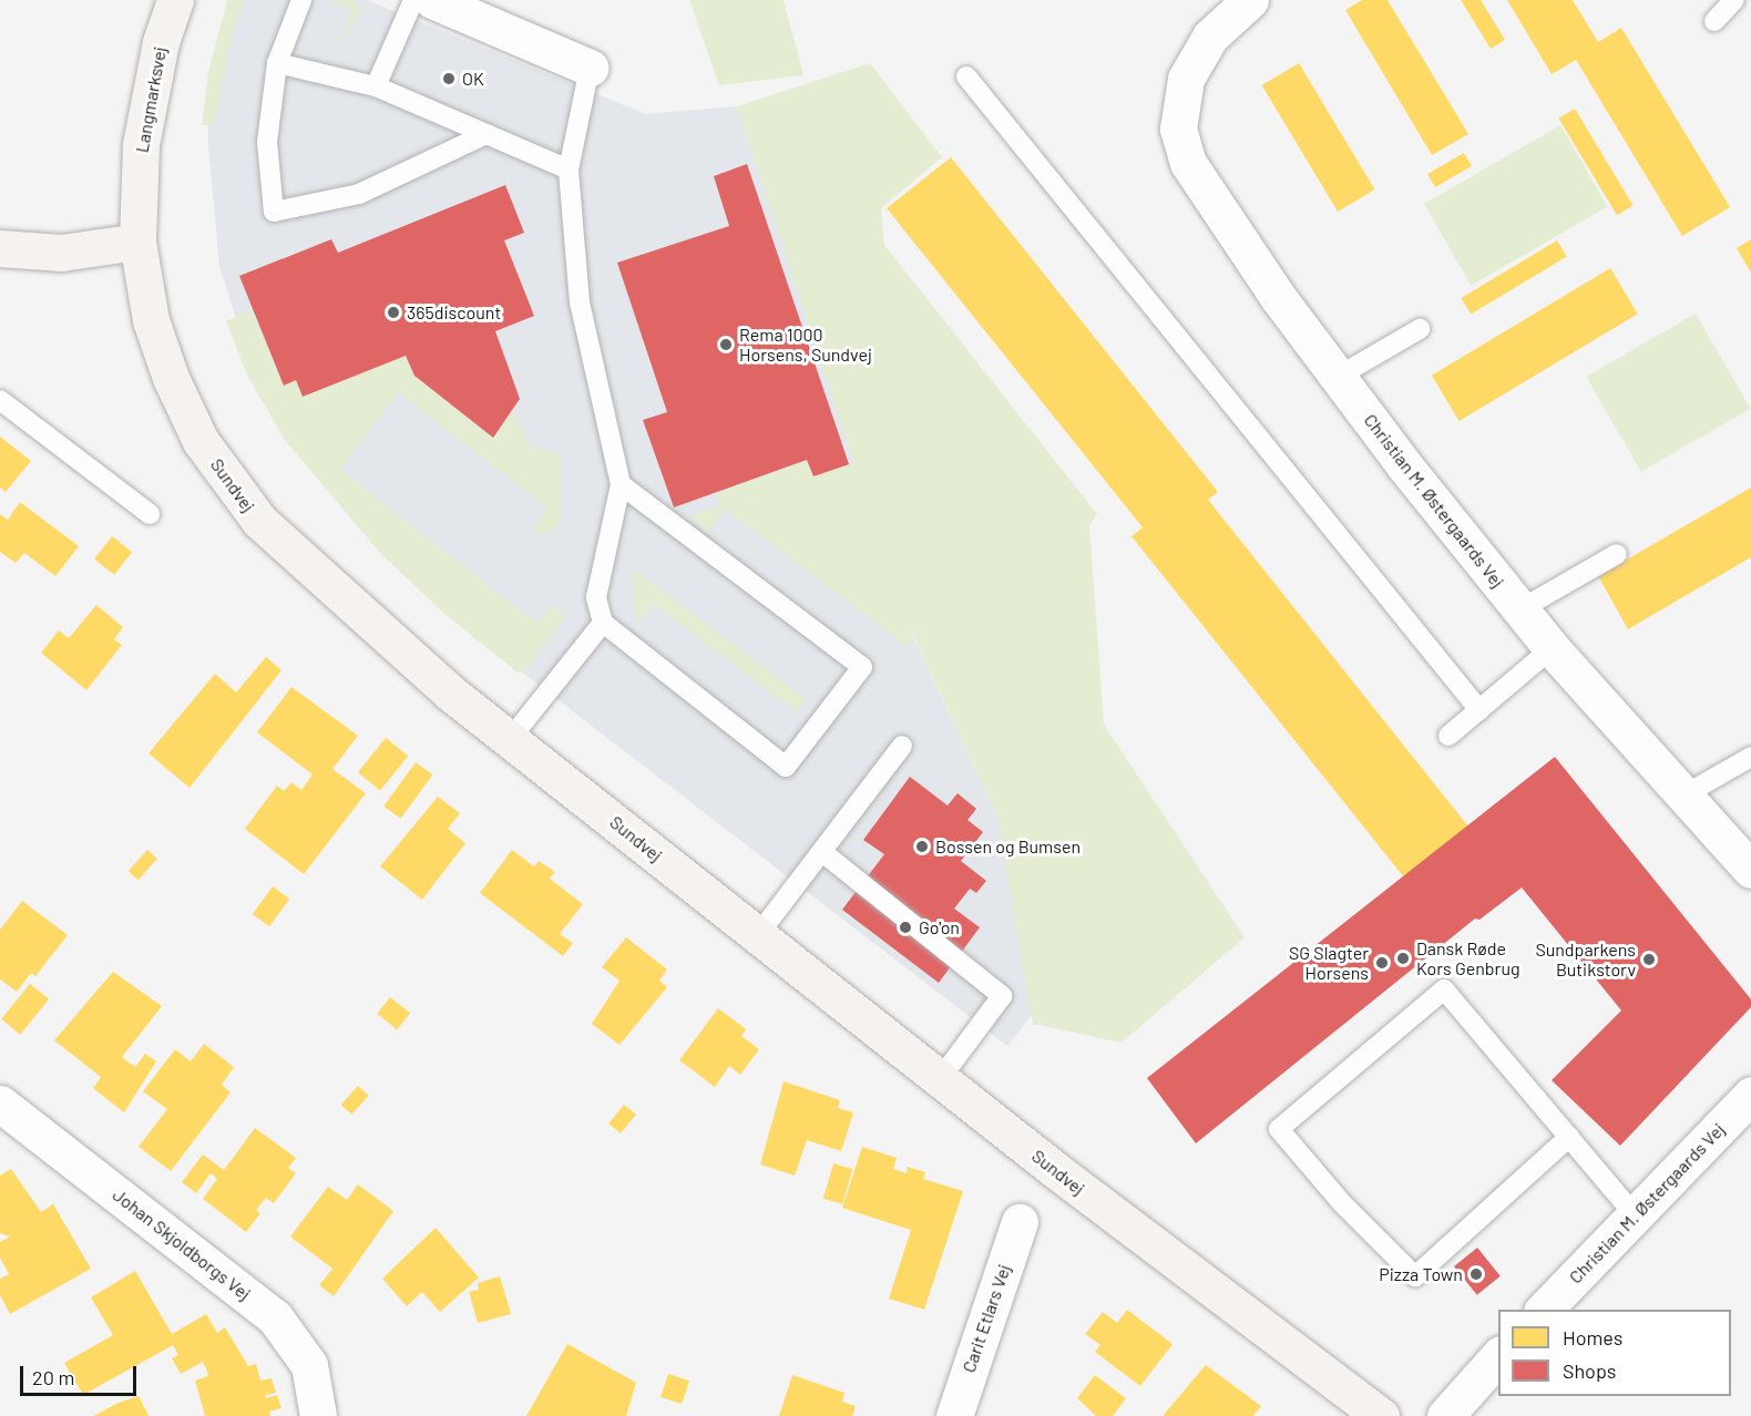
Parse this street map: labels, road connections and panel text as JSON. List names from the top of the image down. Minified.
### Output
{"streets":{"main road":["Langmarksvej","Sundvej"],"street":["Christian M. Østergaards Vej","Johan Skjoldborgs Vej","Carit Etlars Vej"]},"crossings":[["Langmarksvej","Sundvej"]],"places":["OK","365discount","Rema 1000 Horsens, Sundvej","Bossen og Bumsen","Go'on","Dansk Røde Kors Genbrug","Sundparkens Butikstorv","SG Slagter Horsens","Pizza Town"],"legend":["Homes","Shops"],"scale_bar":"20 m"}
